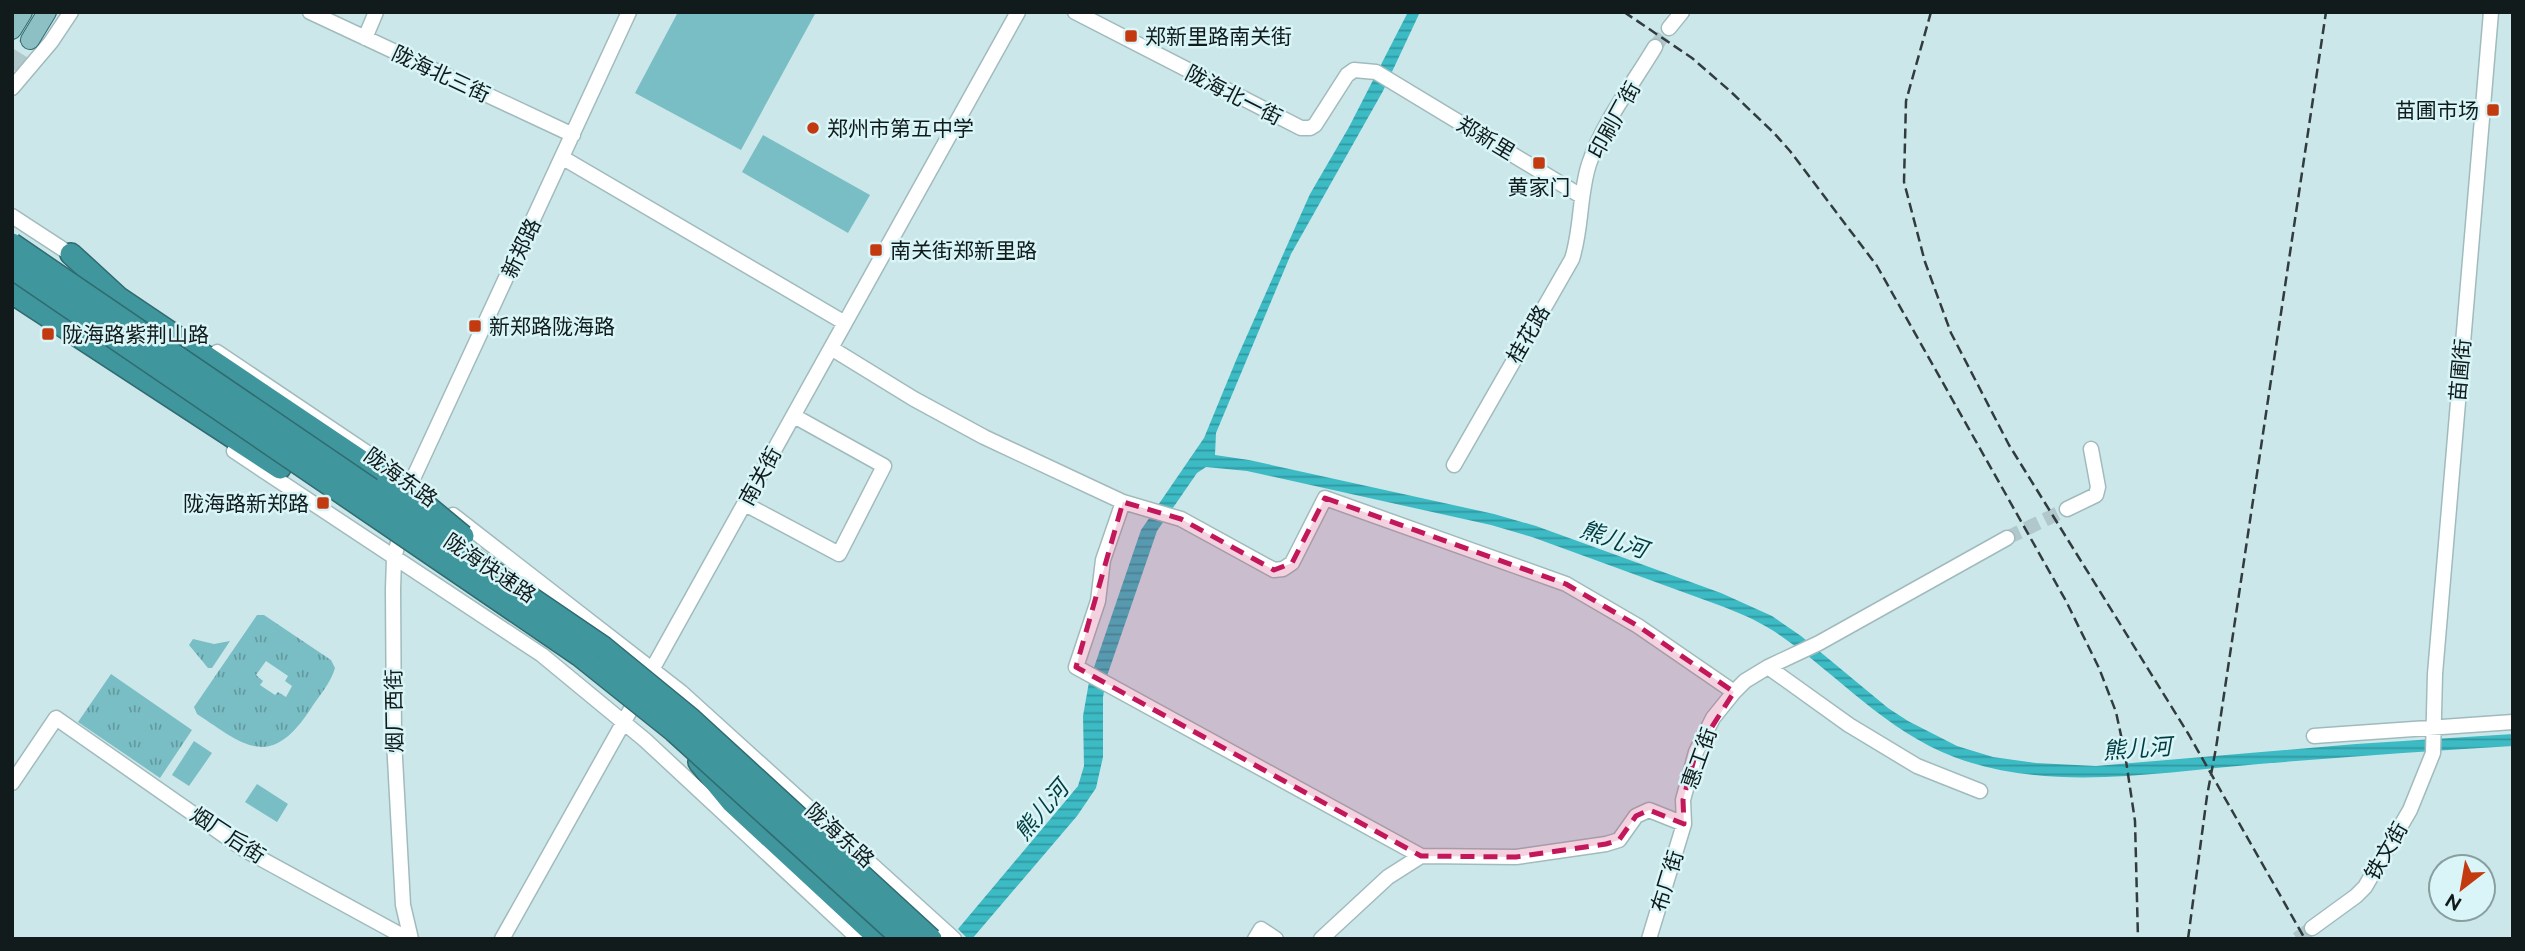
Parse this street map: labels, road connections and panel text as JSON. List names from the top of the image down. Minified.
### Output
{"streets":{"highway":["陇海快速路"],"street":["陇海北三街","陇海北一街","印刷厂街","郑新里","新郑路","桂花路","苗圃街","南关街","陇海东路","烟厂西街","惠工街","烟厂后街","铁文街","布厂街"]},"crossings":[["陇海北三街","新郑路"],["陇海北一街","郑新里"],["印刷厂街","郑新里"],["印刷厂街","桂花路"],["郑新里","桂花路"],["新郑路","陇海东路"],["新郑路","烟厂西街"],["苗圃街","铁文街"],["南关街","陇海东路"],["陇海东路","烟厂西街"],["烟厂西街","烟厂后街"],["惠工街","布厂街"]],"water":["熊儿河"],"places":{"transit":["郑新里路南关街","苗圃市场","黄家门","南关街郑新里路","新郑路陇海路","陇海路紫荆山路","陇海路新郑路"],"other":["郑州市第五中学"]},"north":"bottom left"}
